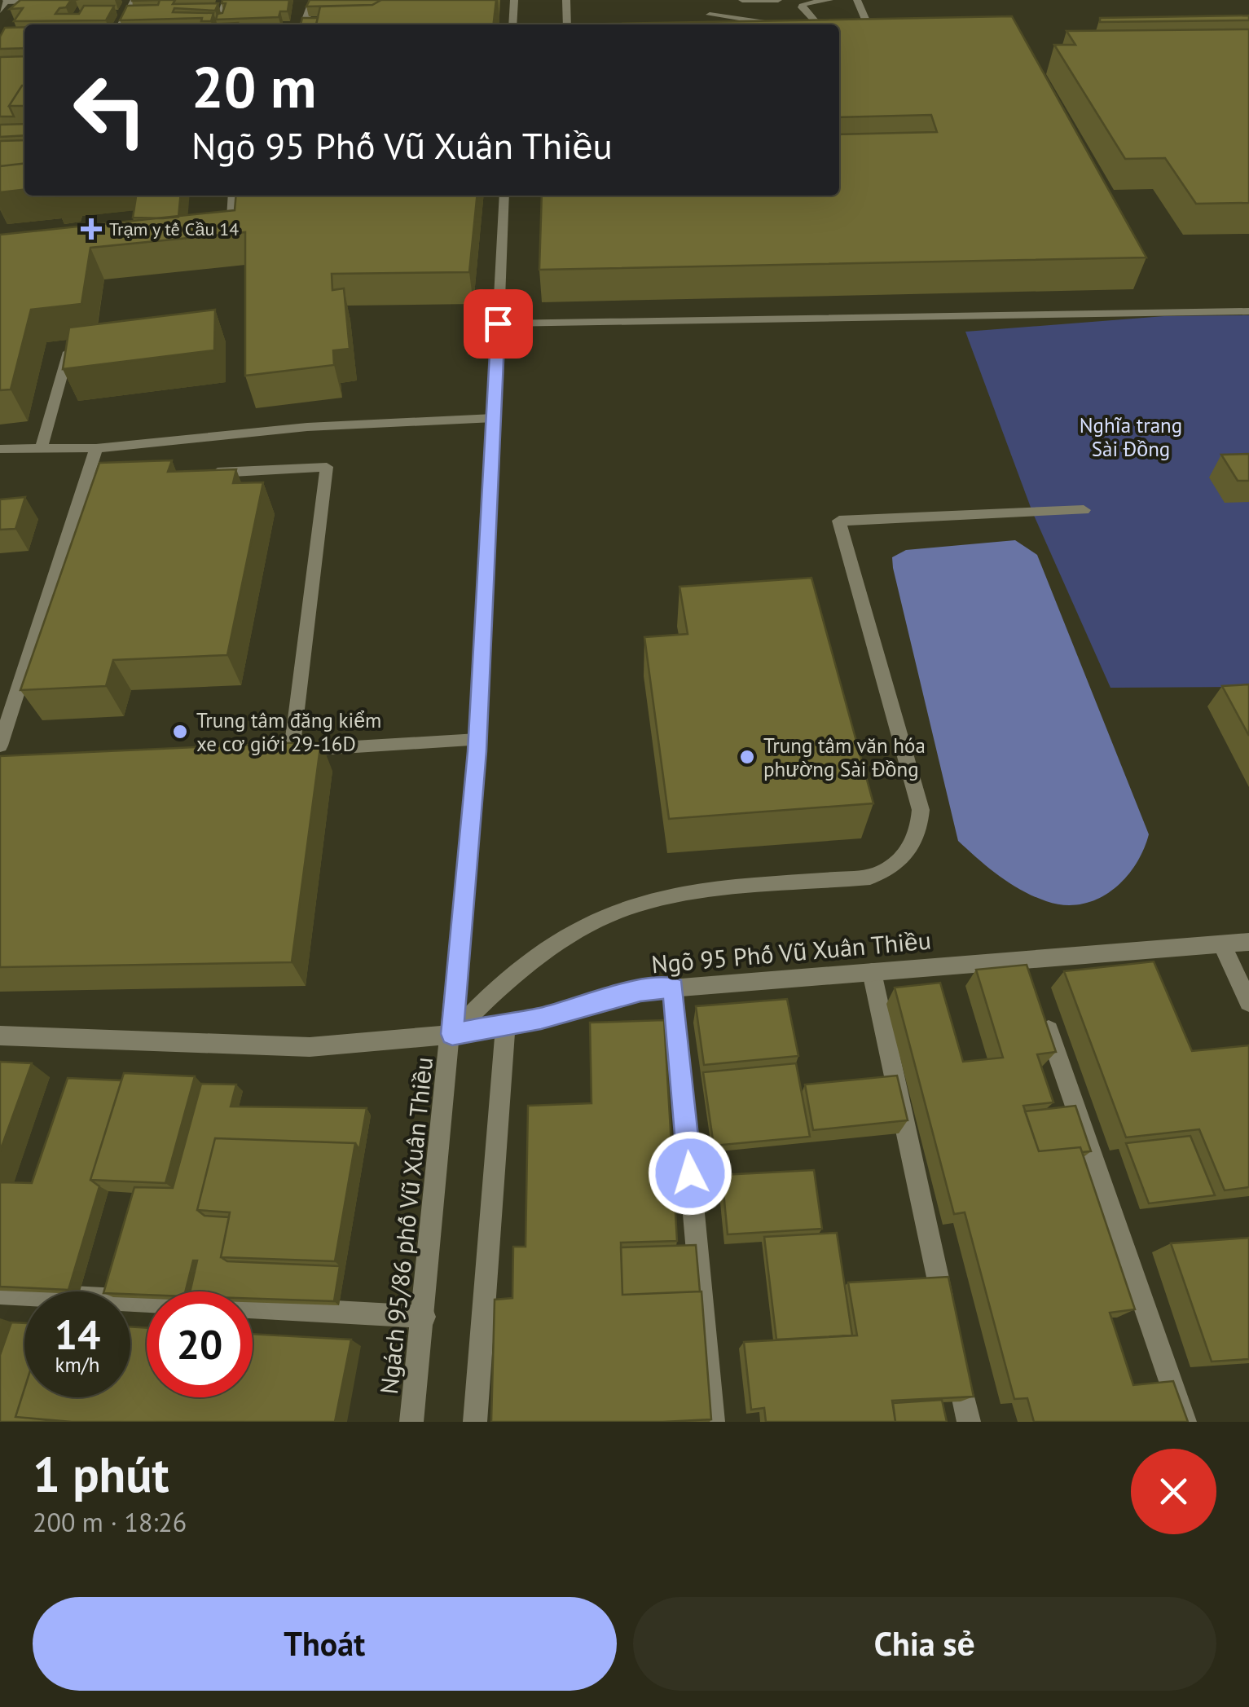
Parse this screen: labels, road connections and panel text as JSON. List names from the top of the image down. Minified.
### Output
{"streets":{"street":["Ngõ 95 Phố Vũ Xuân Thiều","Ngách 95/86 phố Vũ Xuân Thiều"]},"crossings":[["Ngõ 95 Phố Vũ Xuân Thiều","Ngách 95/86 phố Vũ Xuân Thiều"]],"parks":["Nghĩa trang Sài Đồng"],"places":{"health":["Trạm y tế Cầu 14"],"other":["Trung tâm đăng kiểm xe cơ giới 29-16D","Trung tâm văn hóa phường Sài Đồng"]},"page":{"turn":["20 m","Ngõ 95 Phố Vũ Xuân Thiều"],"speed":"14 km/h","limit":"20","heading":["1 phút","200 m · 18:26"],"buttons":["Thoát","Chia sẻ"]}}
